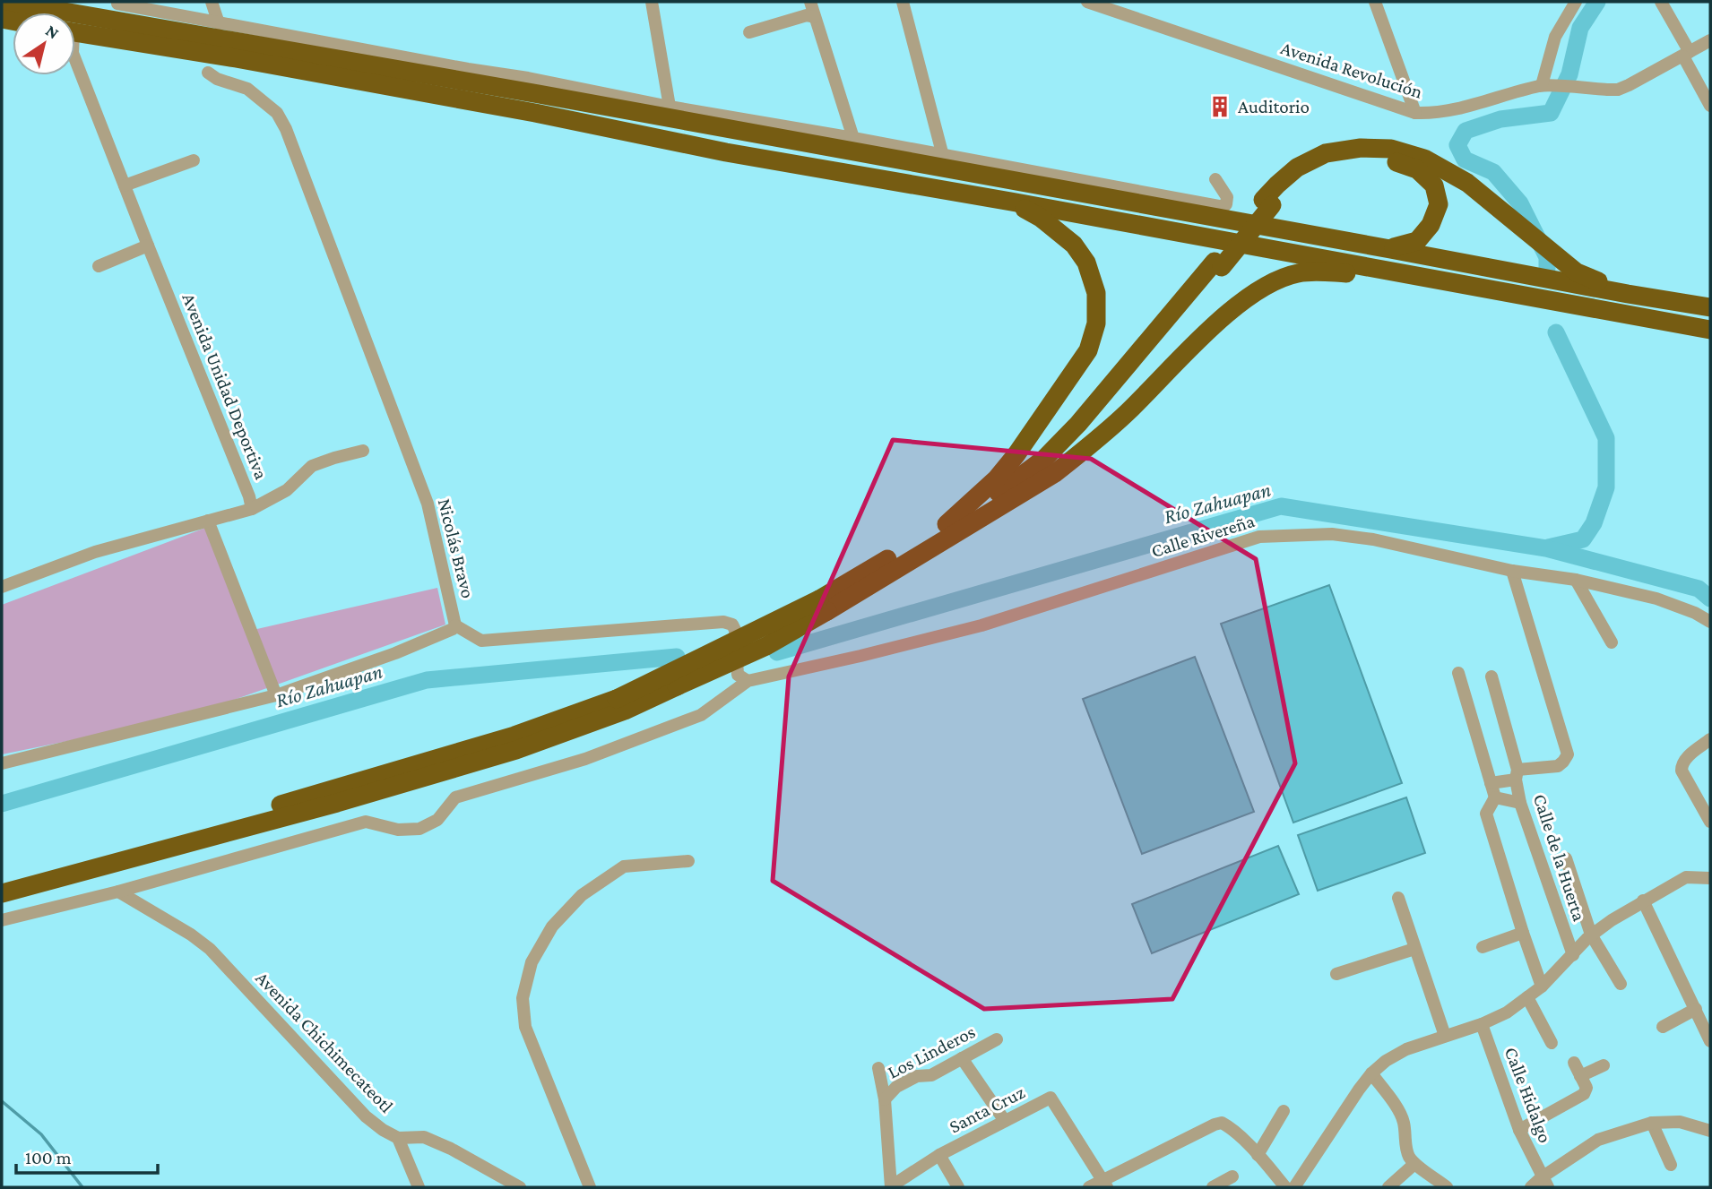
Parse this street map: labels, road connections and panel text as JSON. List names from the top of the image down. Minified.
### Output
{"streets":{"street":["Avenida Revolución","Avenida Unidad Deportiva","Calle Rivereña","Nicolás Bravo","Calle de la Huerta","Avenida Chichimecateotl","Los Linderos","Calle Hidalgo","Santa Cruz"]},"water":["Río Zahuapan"],"places":{"building":["Auditorio"]},"scale_bar":"100 m","north":"top right"}
